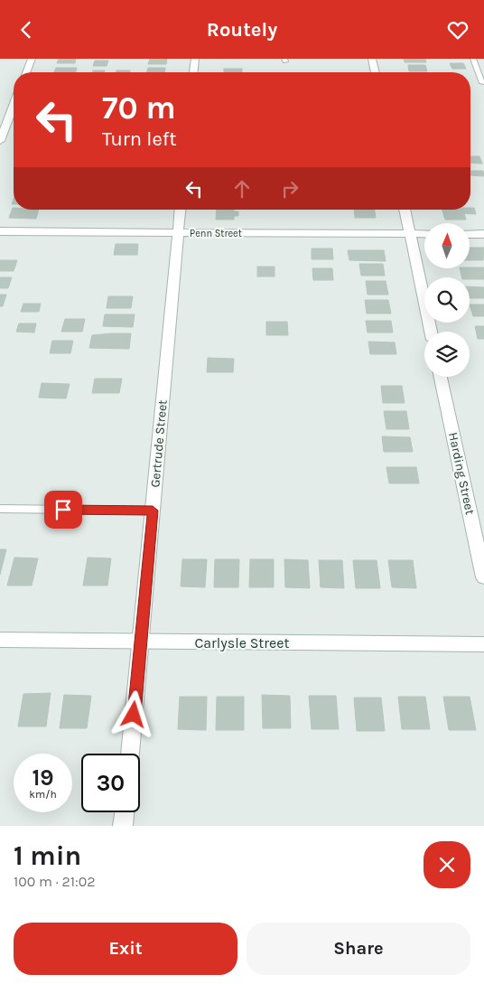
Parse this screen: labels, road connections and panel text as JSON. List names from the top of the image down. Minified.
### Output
{"streets":{"street":["Penn Street","Gertrude Street","Harding Street","Carlysle Street"]},"crossings":[["Penn Street","Gertrude Street"],["Gertrude Street","Carlysle Street"]],"north":"top","page":{"header":"Routely","turn":["70 m","Turn left"],"speed":"19 km/h","limit":"30","heading":["1 min","100 m · 21:02"],"buttons":["Exit","Share"]}}
